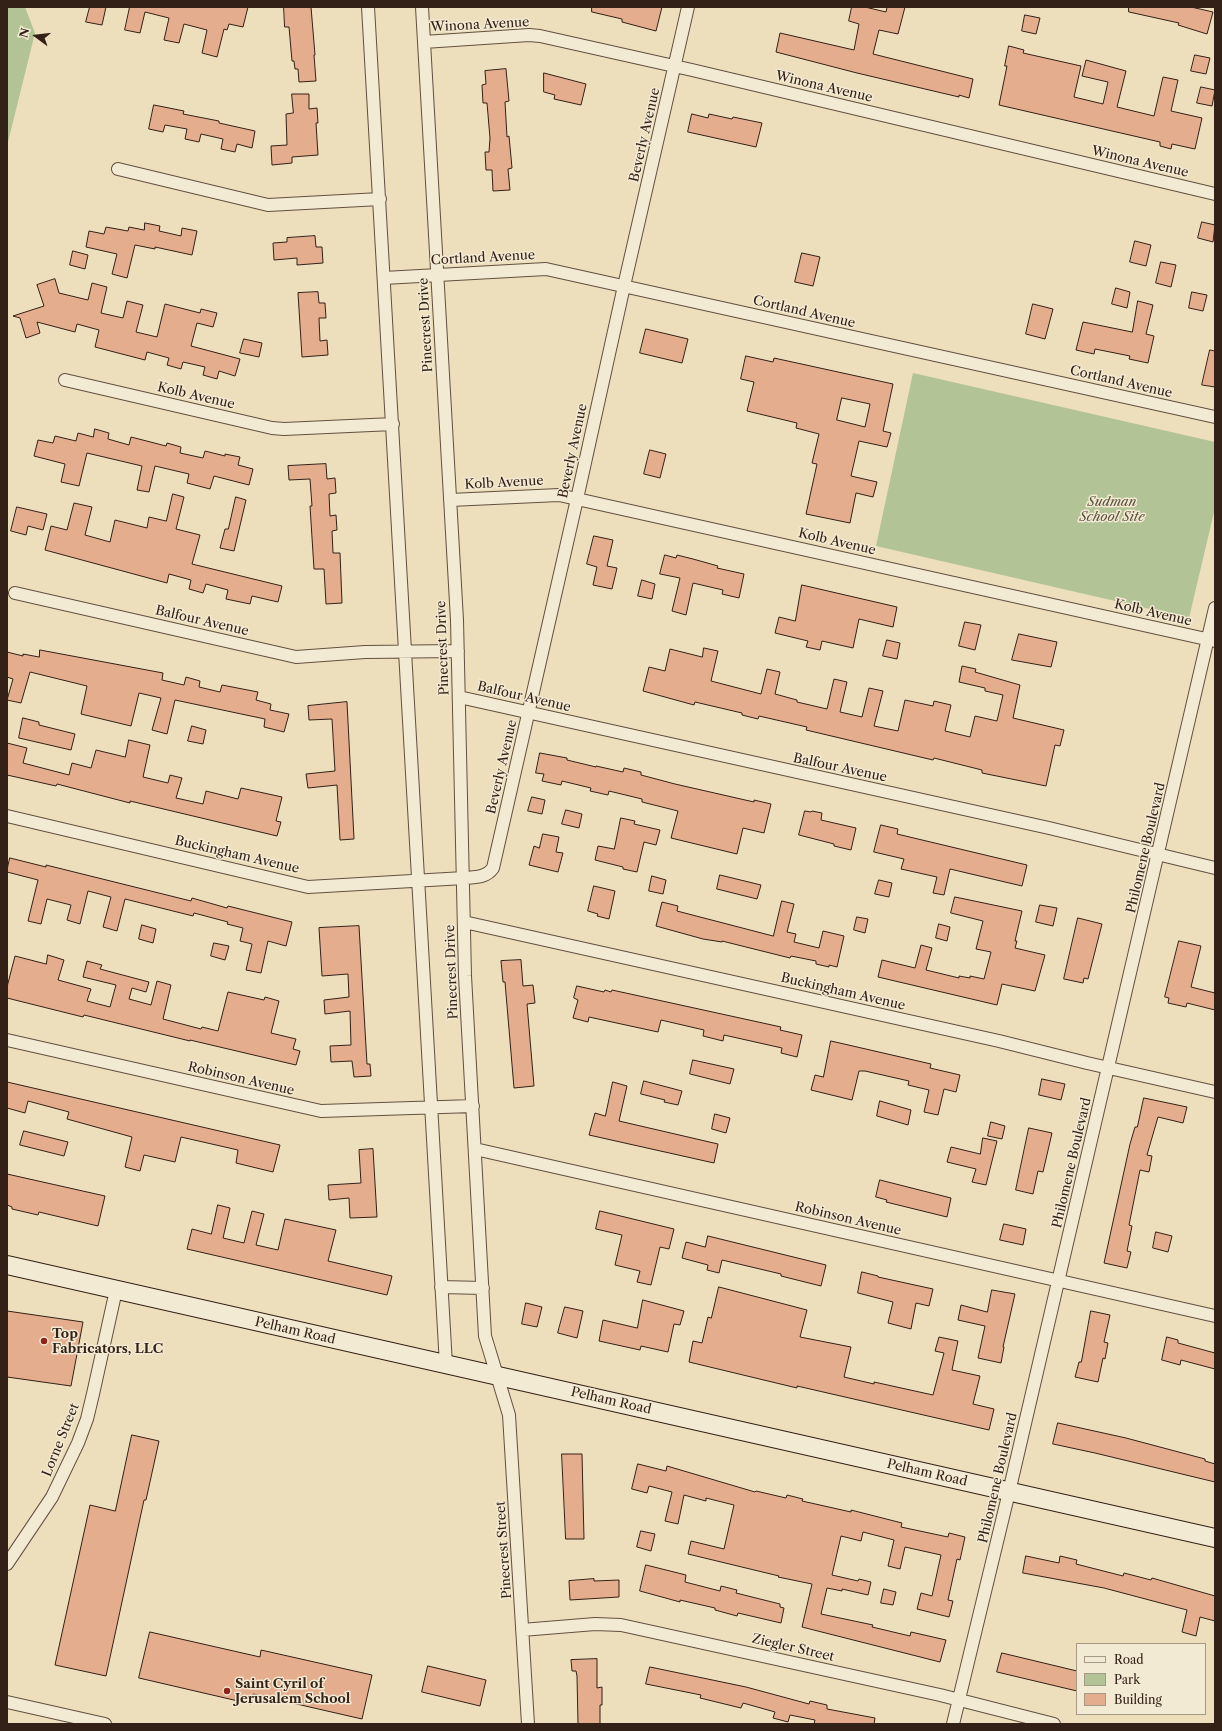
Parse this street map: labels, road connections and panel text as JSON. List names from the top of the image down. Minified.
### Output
{"streets":{"main road":["Pelham Road"],"street":["Winona Avenue","Beverly Avenue","Cortland Avenue","Pinecrest Drive","Kolb Avenue","Balfour Avenue","Philomene Boulevard","Buckingham Avenue","Robinson Avenue","Lorne Street","Pinecrest Street","Ziegler Street"]},"crossings":[["Winona Avenue","Beverly Avenue"],["Winona Avenue","Pinecrest Drive"],["Beverly Avenue","Cortland Avenue"],["Beverly Avenue","Pinecrest Drive"],["Beverly Avenue","Kolb Avenue"],["Beverly Avenue","Balfour Avenue"],["Beverly Avenue","Buckingham Avenue"],["Cortland Avenue","Pinecrest Drive"],["Pinecrest Drive","Kolb Avenue"],["Pinecrest Drive","Balfour Avenue"],["Pinecrest Drive","Buckingham Avenue"],["Pinecrest Drive","Robinson Avenue"],["Pinecrest Drive","Pelham Road"],["Pinecrest Drive","Pinecrest Street"],["Kolb Avenue","Philomene Boulevard"],["Balfour Avenue","Philomene Boulevard"],["Philomene Boulevard","Buckingham Avenue"],["Philomene Boulevard","Robinson Avenue"],["Philomene Boulevard","Pelham Road"],["Philomene Boulevard","Ziegler Street"],["Pelham Road","Lorne Street"],["Pelham Road","Pinecrest Street"],["Pinecrest Street","Ziegler Street"]],"parks":["Sudman School Site"],"places":["Top Fabricators, LLC","Saint Cyril of Jerusalem School"],"legend":["Road","Park","Building"],"north":"left"}
